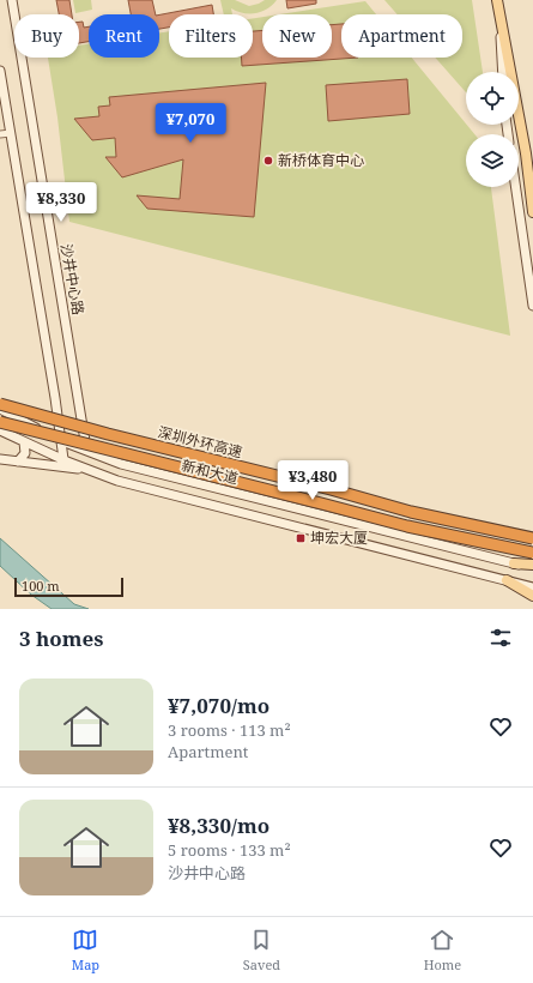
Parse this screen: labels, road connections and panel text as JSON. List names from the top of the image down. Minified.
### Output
{"streets":{"highway":["深圳外环高速"],"main road":["沙井中心路","新和大道"]},"crossings":[["沙井中心路","新和大道"]],"places":{"other":["新桥体育中心"],"transit":["坤宏大厦"]},"scale_bar":"100 m","page":{"chip":["Buy","Rent","Filters","New","Apartment"],"price":["¥7,070","¥8,330","¥3,480"],"scale":"100 m","heading":"3 homes","list":[{"name":"¥7,070/mo","note":"3 rooms · 113 m² · Apartment"},{"name":"¥8,330/mo","note":"5 rooms · 133 m² · 沙井中心路"}],"tabs":["Map","Saved","Home"]}}
